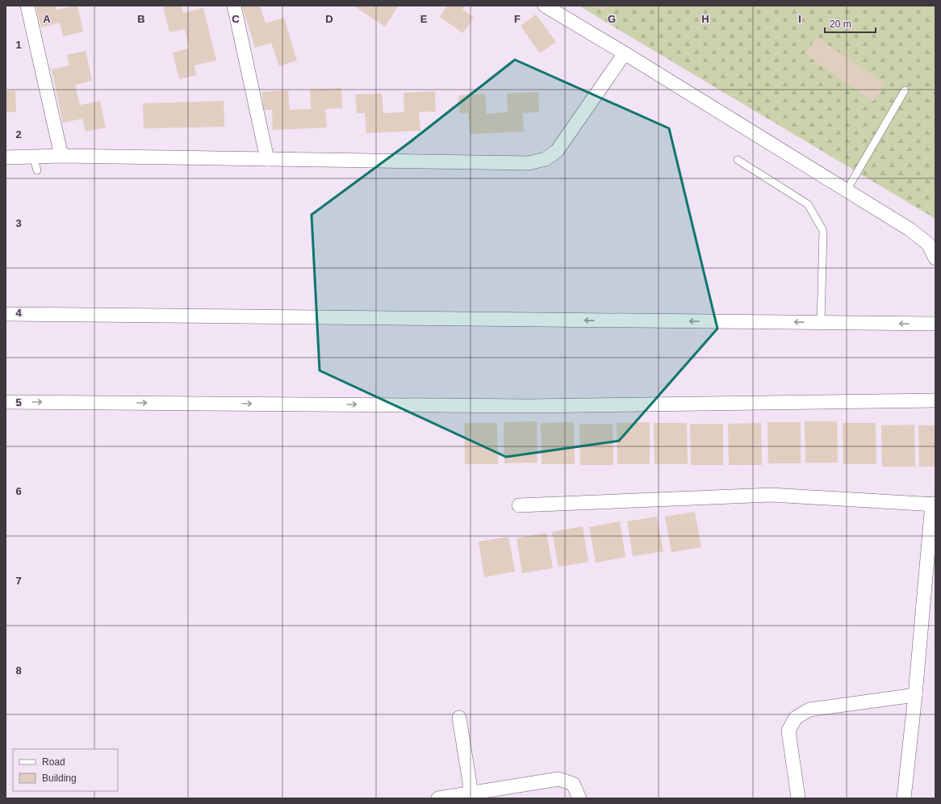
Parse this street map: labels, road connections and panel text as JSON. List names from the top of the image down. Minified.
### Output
{"legend":["Road","Building"],"scale_bar":"20 m","grid":{"columns":["A","B","C","D","E","F","G","H","I"],"rows":["1","2","3","4","5","6","7","8"]}}
